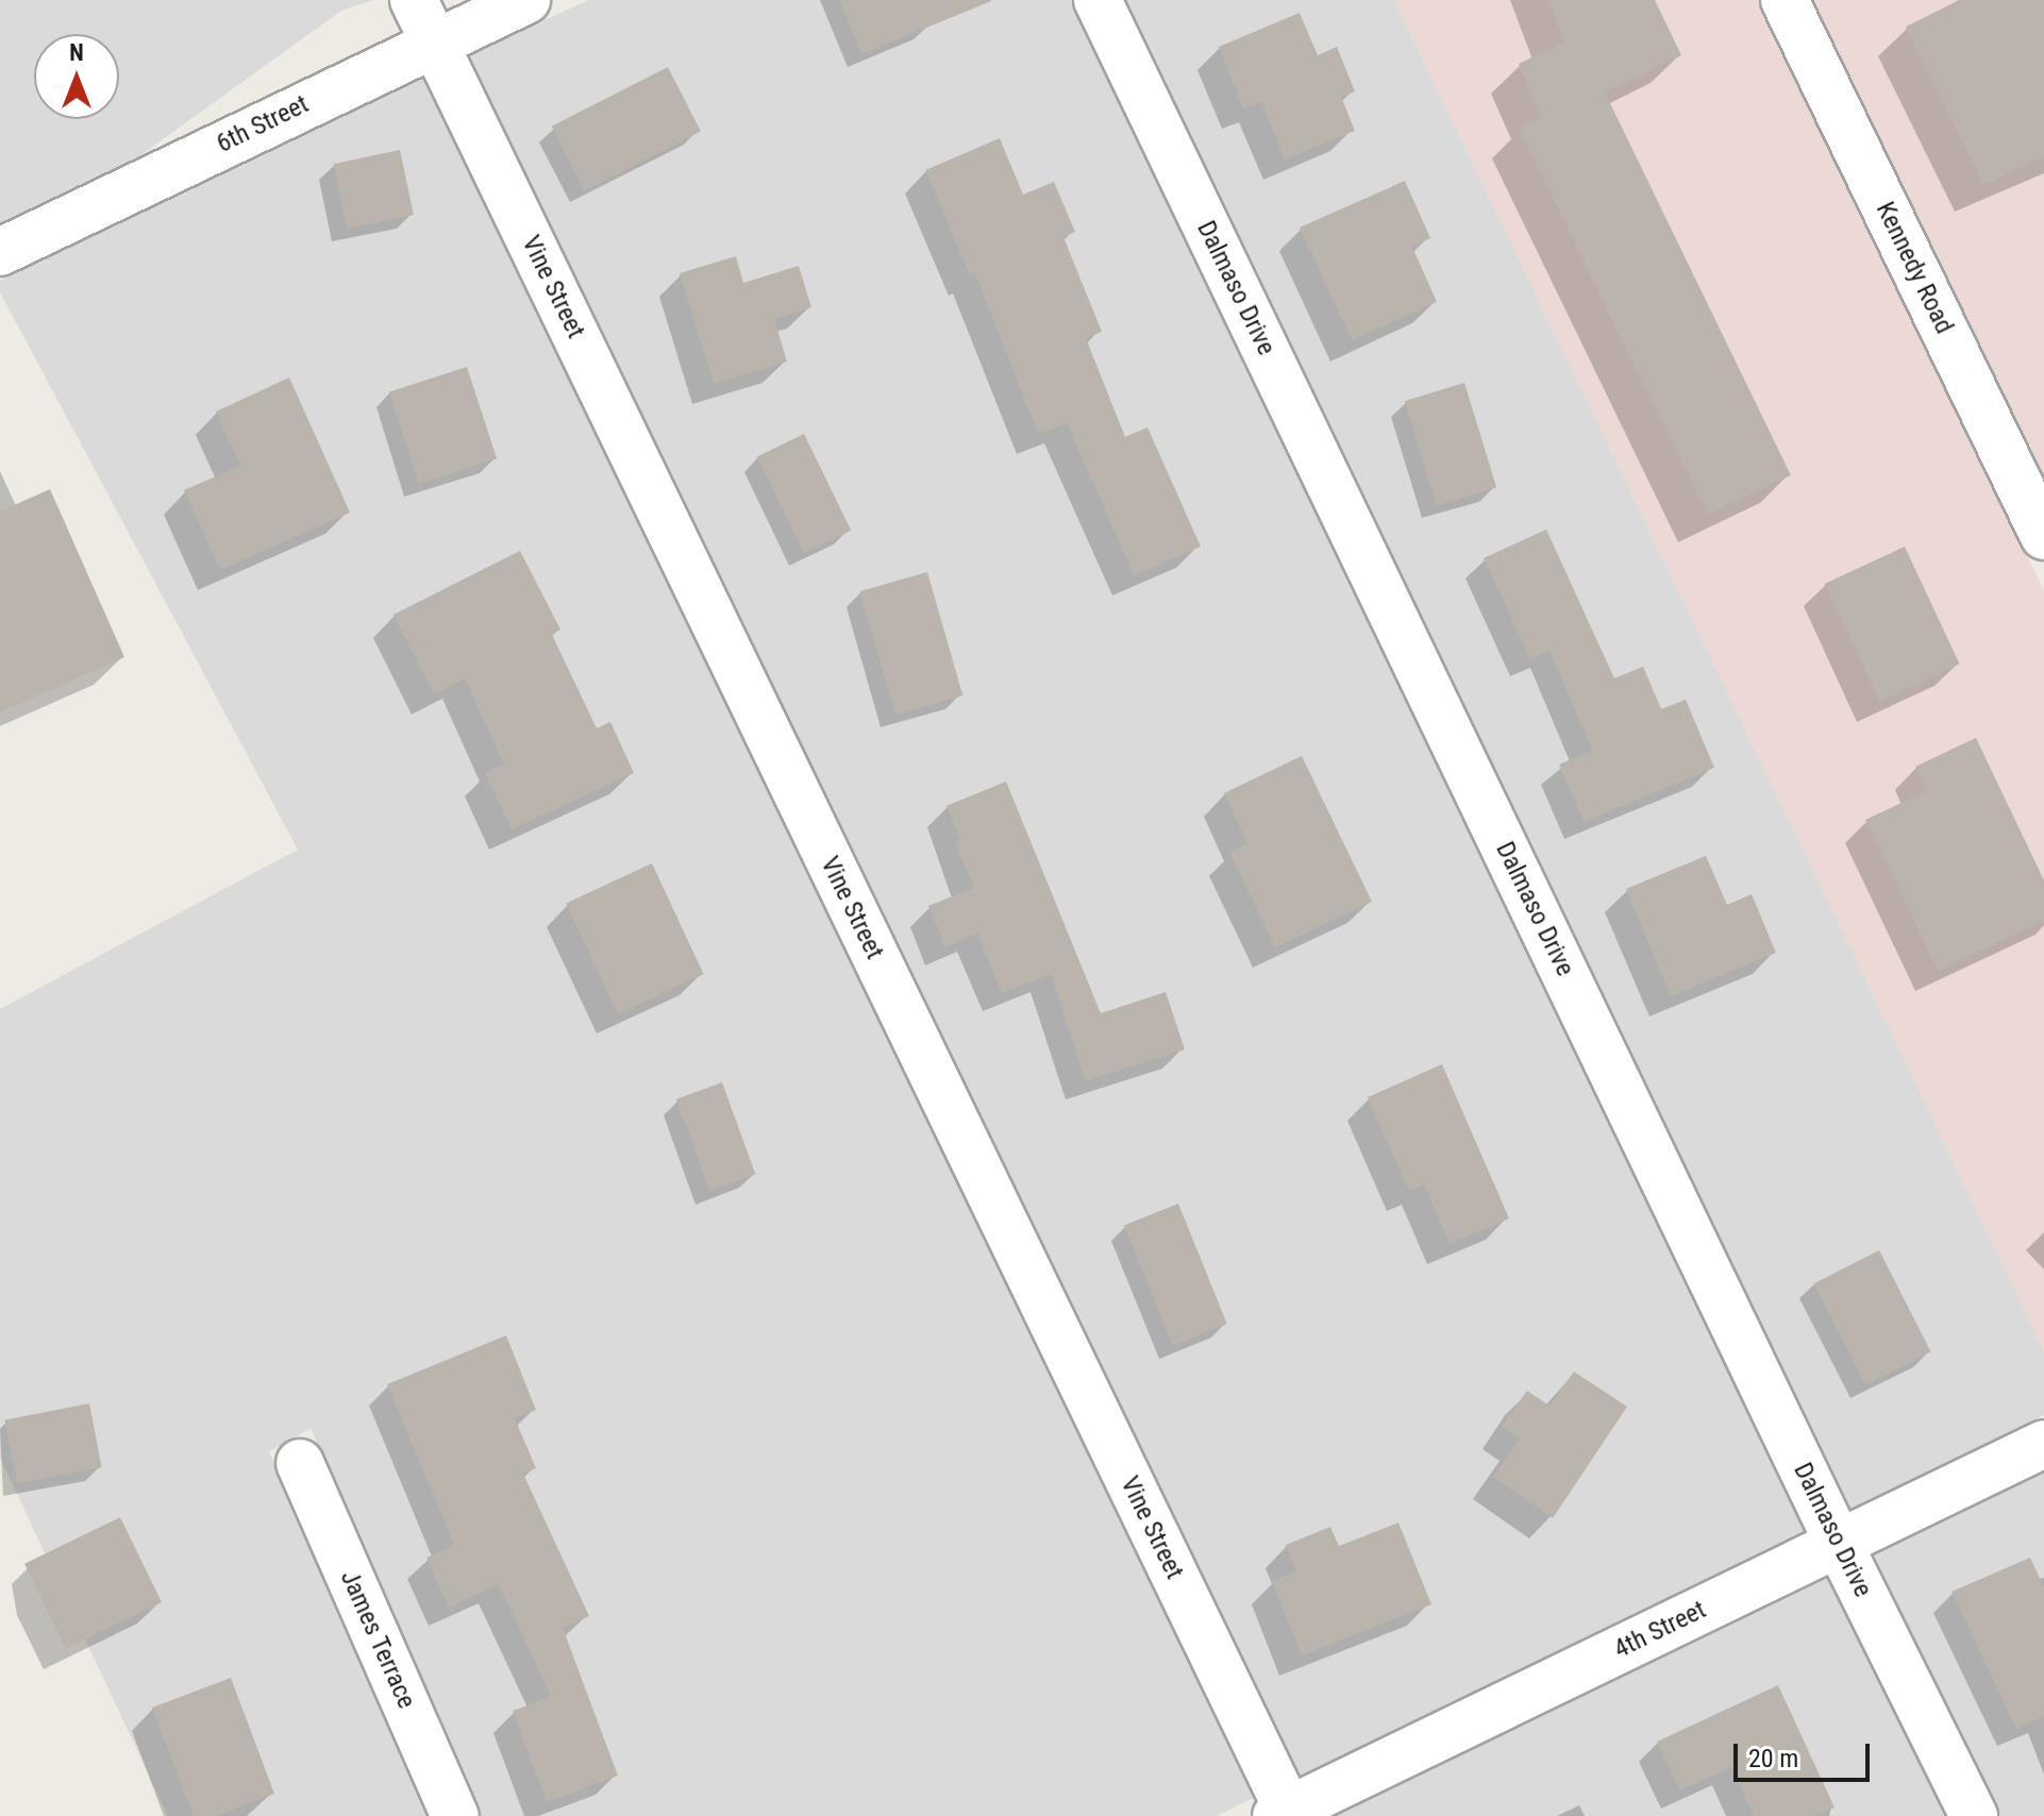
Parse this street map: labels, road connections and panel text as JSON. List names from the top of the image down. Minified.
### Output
{"streets":{"street":["6th Street","Kennedy Road","Vine Street","Dalmaso Drive","4th Street","James Terrace"]},"crossings":[["6th Street","Vine Street"],["Vine Street","4th Street"],["Dalmaso Drive","4th Street"]],"scale_bar":"20 m","north":"top"}
